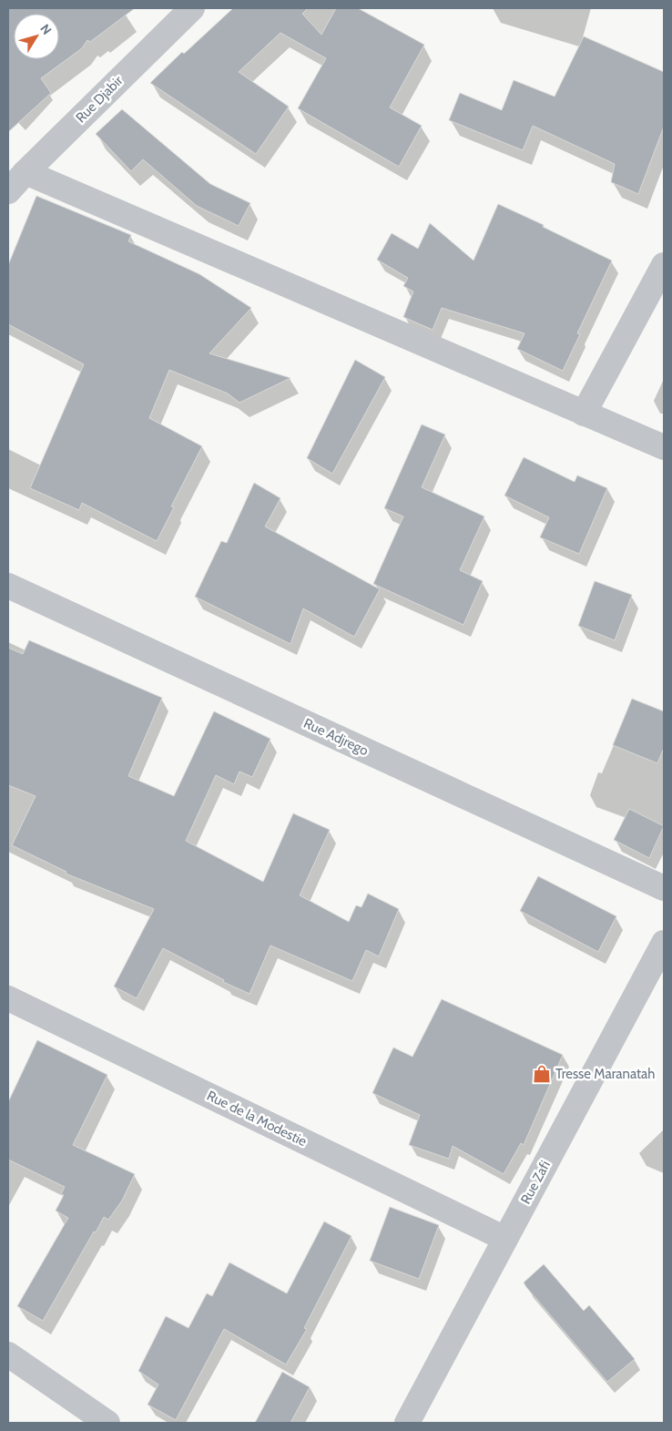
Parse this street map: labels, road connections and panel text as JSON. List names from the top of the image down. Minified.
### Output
{"streets":{"street":["Rue Djabir","Rue Adjrego","Rue de la Modestie","Rue Zafi"]},"crossings":[["Rue de la Modestie","Rue Zafi"]],"places":{"shop":["Tresse Maranatah"]},"north":"top right"}
